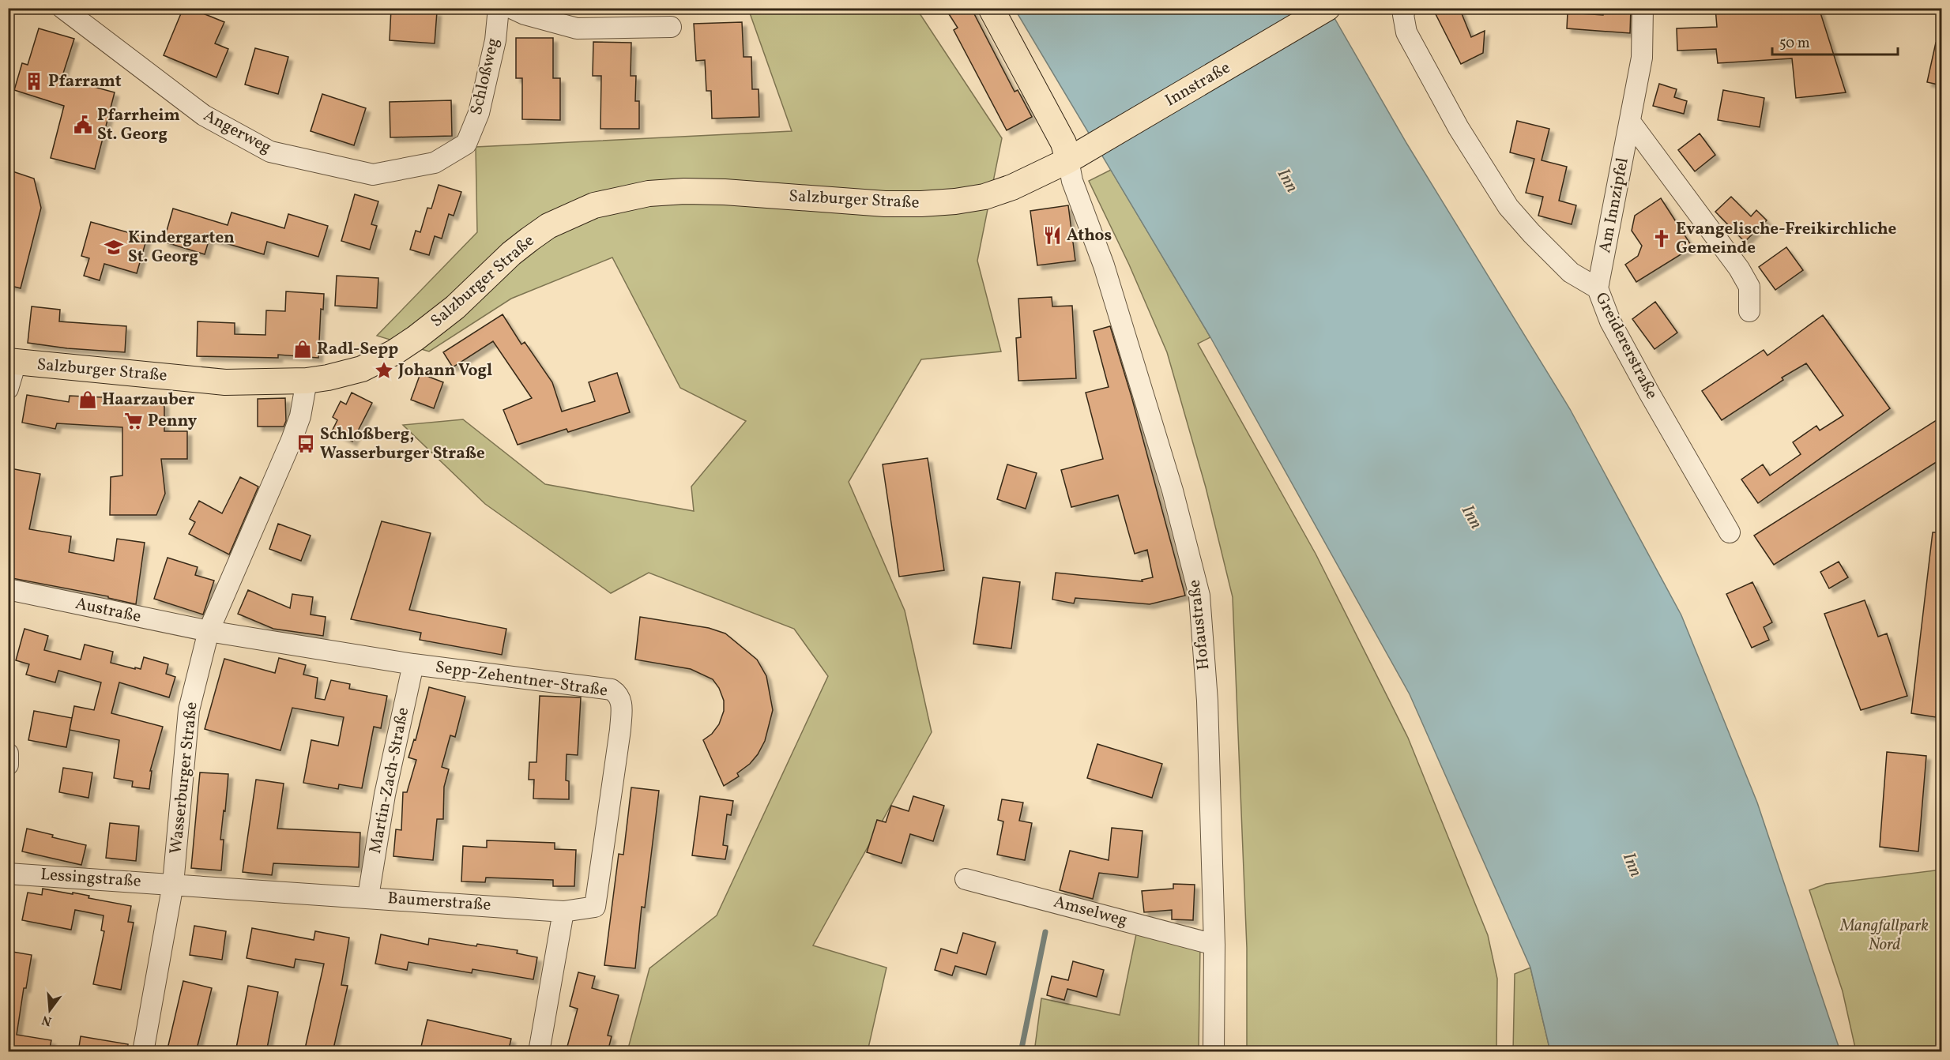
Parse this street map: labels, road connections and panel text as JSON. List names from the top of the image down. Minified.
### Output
{"streets":{"main road":["Innstraße","Salzburger Straße"],"street":["Schloßweg","Angerweg","Am Innzipfel","Greidererstraße","Austraße","Hofaustraße","Sepp-Zehentner-Straße","Wasserburger Straße","Martin-Zach-Straße","Lessingstraße","Baumerstraße","Amselweg"]},"crossings":[["Schloßweg","Angerweg"],["Innstraße","Salzburger Straße"],["Innstraße","Hofaustraße"],["Salzburger Straße","Hofaustraße"],["Salzburger Straße","Wasserburger Straße"],["Am Innzipfel","Greidererstraße"],["Austraße","Sepp-Zehentner-Straße"],["Austraße","Wasserburger Straße"],["Hofaustraße","Amselweg"],["Sepp-Zehentner-Straße","Wasserburger Straße"],["Sepp-Zehentner-Straße","Martin-Zach-Straße"],["Sepp-Zehentner-Straße","Baumerstraße"],["Wasserburger Straße","Lessingstraße"],["Wasserburger Straße","Baumerstraße"],["Martin-Zach-Straße","Baumerstraße"],["Lessingstraße","Baumerstraße"]],"water":["Inn"],"parks":["Mangfallpark Nord"],"places":{"building":["Pfarramt"],"public building":["Pfarrheim St. Georg"],"restaurant":["Athos"],"church":["Evangelische-Freikirchliche Gemeinde"],"school or university":["Kindergarten St. Georg"],"shop":["Radl-Sepp","Haarzauber"],"place":["Johann Vogl"],"supermarket":["Penny"],"bus stop":["Schloßberg, Wasserburger Straße"]},"scale_bar":"50 m","north":"bottom"}
